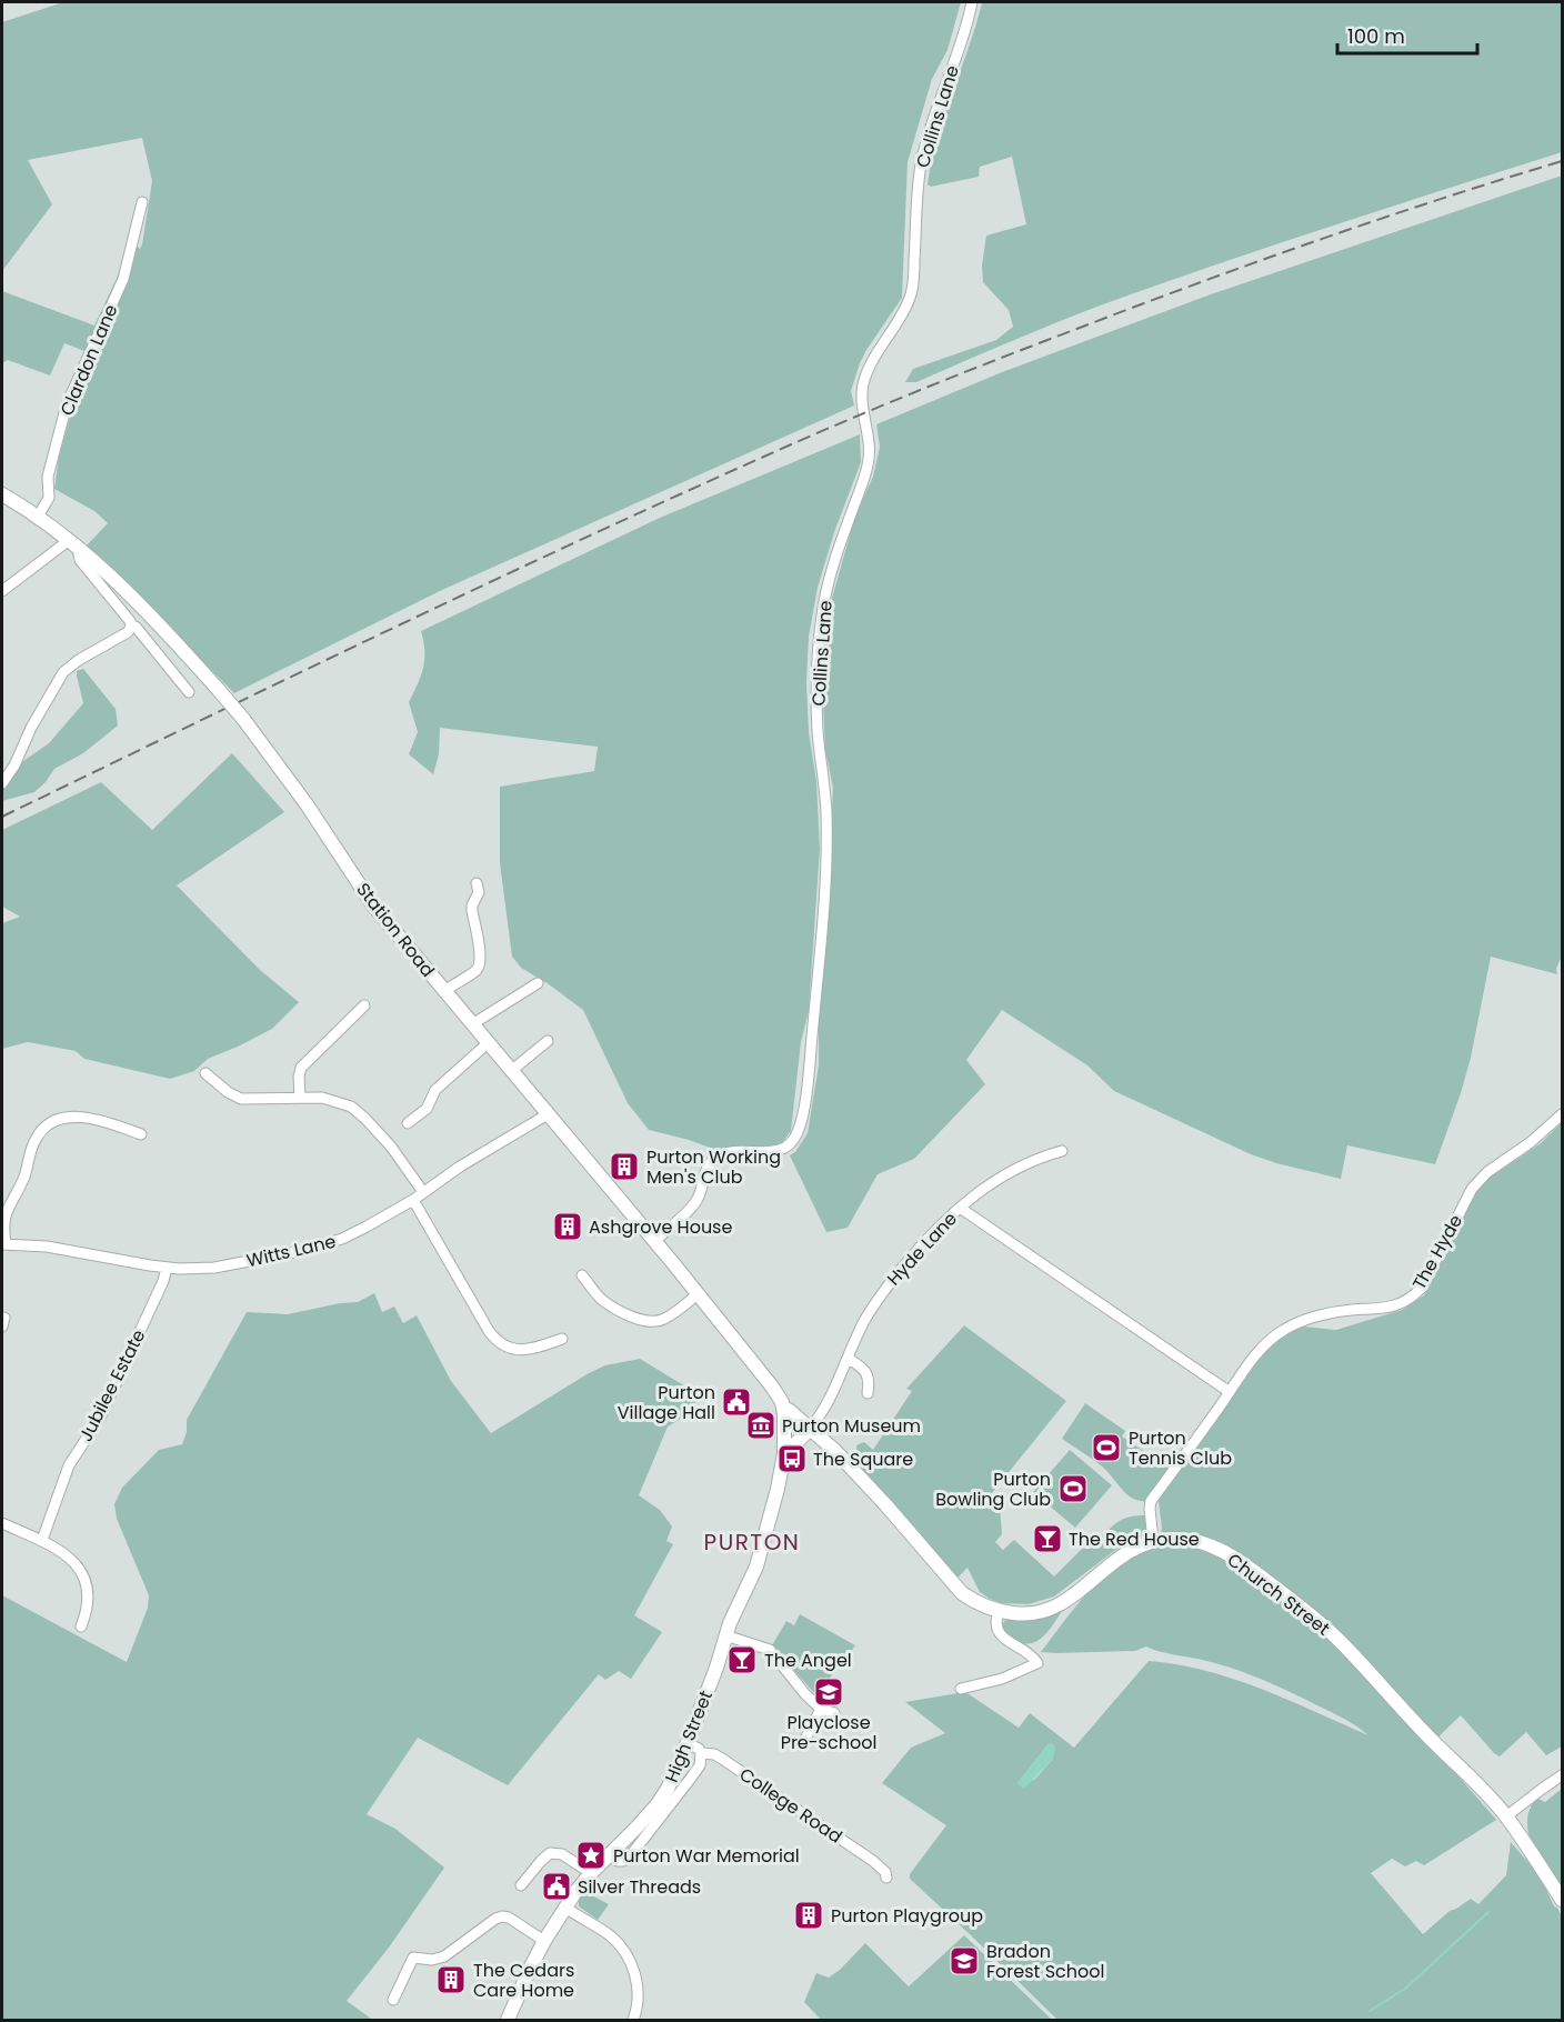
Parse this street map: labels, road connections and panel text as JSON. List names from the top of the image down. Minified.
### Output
{"streets":{"street":["Collins Lane","Clardon Lane","Station Road","Hyde Lane","Witts Lane","The Hyde","Jubilee Estate","Church Street","High Street","College Road"]},"crossings":[["Collins Lane","Station Road"],["Clardon Lane","Station Road"],["Station Road","Witts Lane"],["Station Road","High Street"],["Hyde Lane","Church Street"],["Witts Lane","Jubilee Estate"],["The Hyde","Church Street"],["Church Street","High Street"],["High Street","College Road"]],"districts":["PURTON"],"places":{"building":["Purton Working Men's Club","Ashgrove House","Purton Playgroup","The Cedars Care Home"],"public building":["Purton Village Hall","Silver Threads"],"museum":["Purton Museum"],"sports":["Purton Tennis Club","Purton Bowling Club"],"bus stop":["The Square"],"bar":["The Red House","The Angel"],"school or university":["Playclose Pre-school","Bradon Forest School"],"place":["Purton War Memorial"]},"scale_bar":"100 m"}
